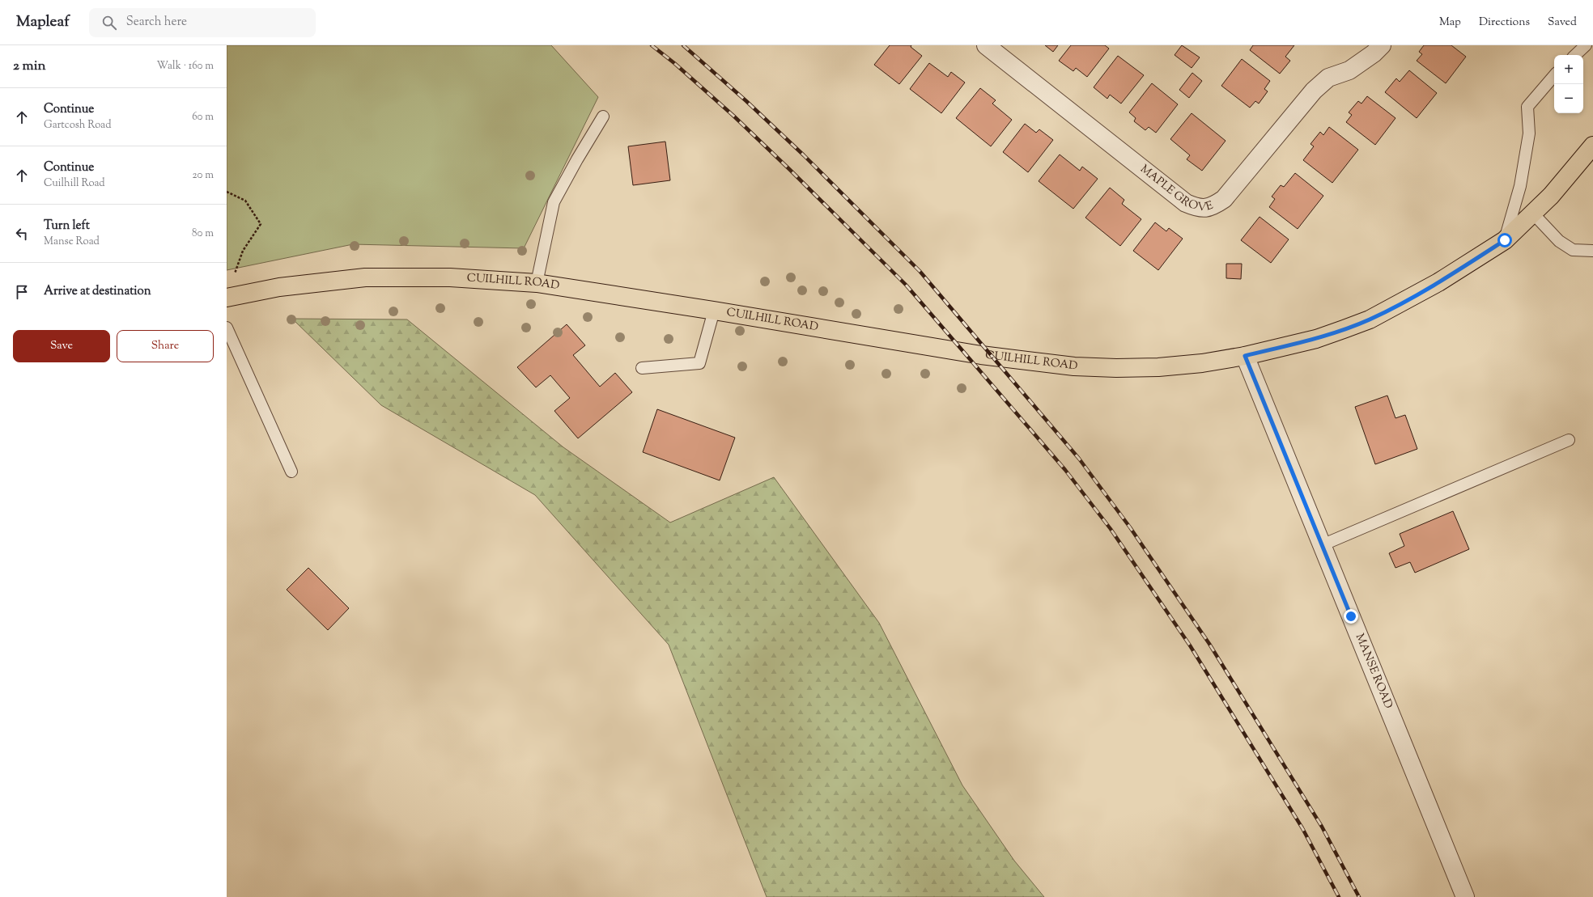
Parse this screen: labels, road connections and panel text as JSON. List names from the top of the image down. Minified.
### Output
{"streets":{"main road":["CUILHILL ROAD"],"street":["MAPLE GROVE","MANSE ROAD"]},"crossings":[["CUILHILL ROAD","MANSE ROAD"]],"page":{"header":"Mapleaf","search":"Search here","nav":["Map","Directions","Saved"],"heading":["2 min","Walk · 160 m"],"map_buttons":["+","−"],"list":[["Continue","Gartcosh Road","60 m"],["Continue","Cuilhill Road","20 m"],["Turn left","Manse Road","80 m"],"Arrive at destination"],"buttons":["Save","Share"]}}
